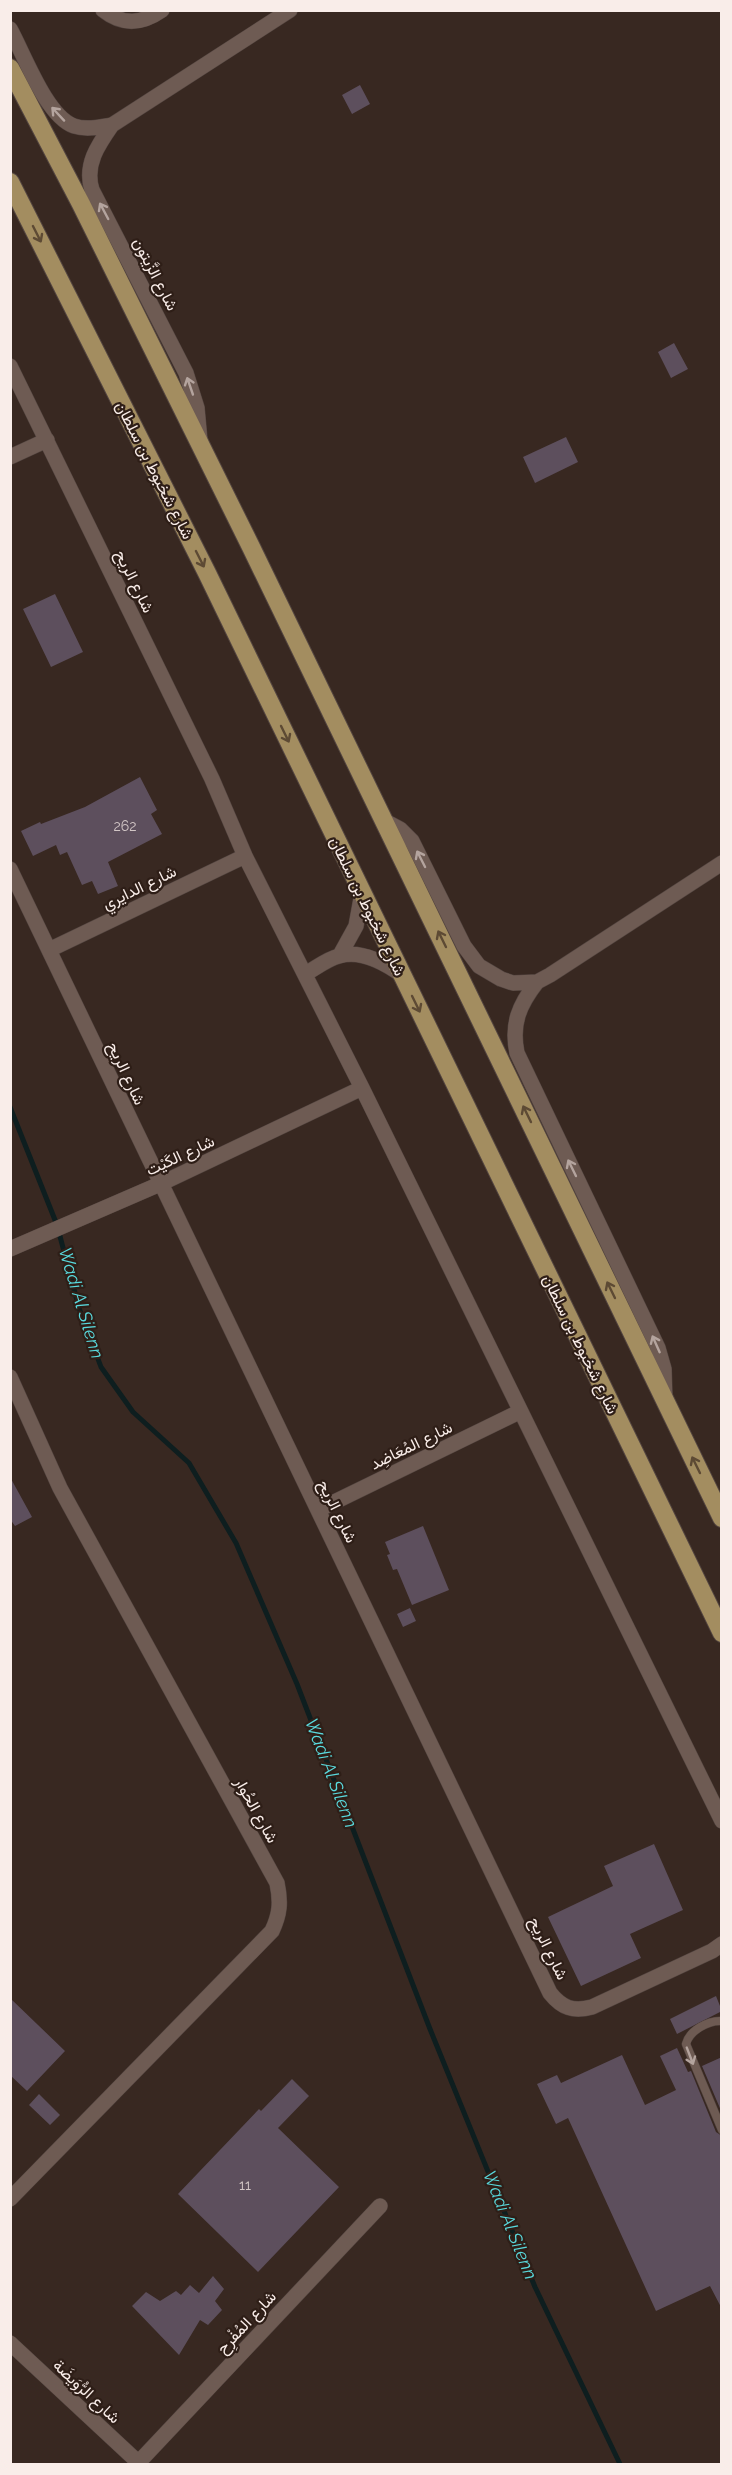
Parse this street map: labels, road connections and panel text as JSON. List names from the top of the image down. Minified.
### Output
{"streets":{"main road":["شارع شخبوط بن سلطان"],"street":["شارع الزَّيتون","شارع الريح","شارع الدايري","شارع الكَيْت","شارع المُعَاضِد","شارع الحُوار","شارع المُفْرِح","شارع الرُّوَيضَة"]},"crossings":[["شارع الريح","شارع الدايري"],["شارع الريح","شارع الكَيْت"],["شارع الريح","شارع المُعَاضِد"],["شارع المُفْرِح","شارع الرُّوَيضَة"]],"one_way":["شارع الزَّيتون"],"water":["Wadi Al Silenn"],"house_numbers":["262","11"]}
